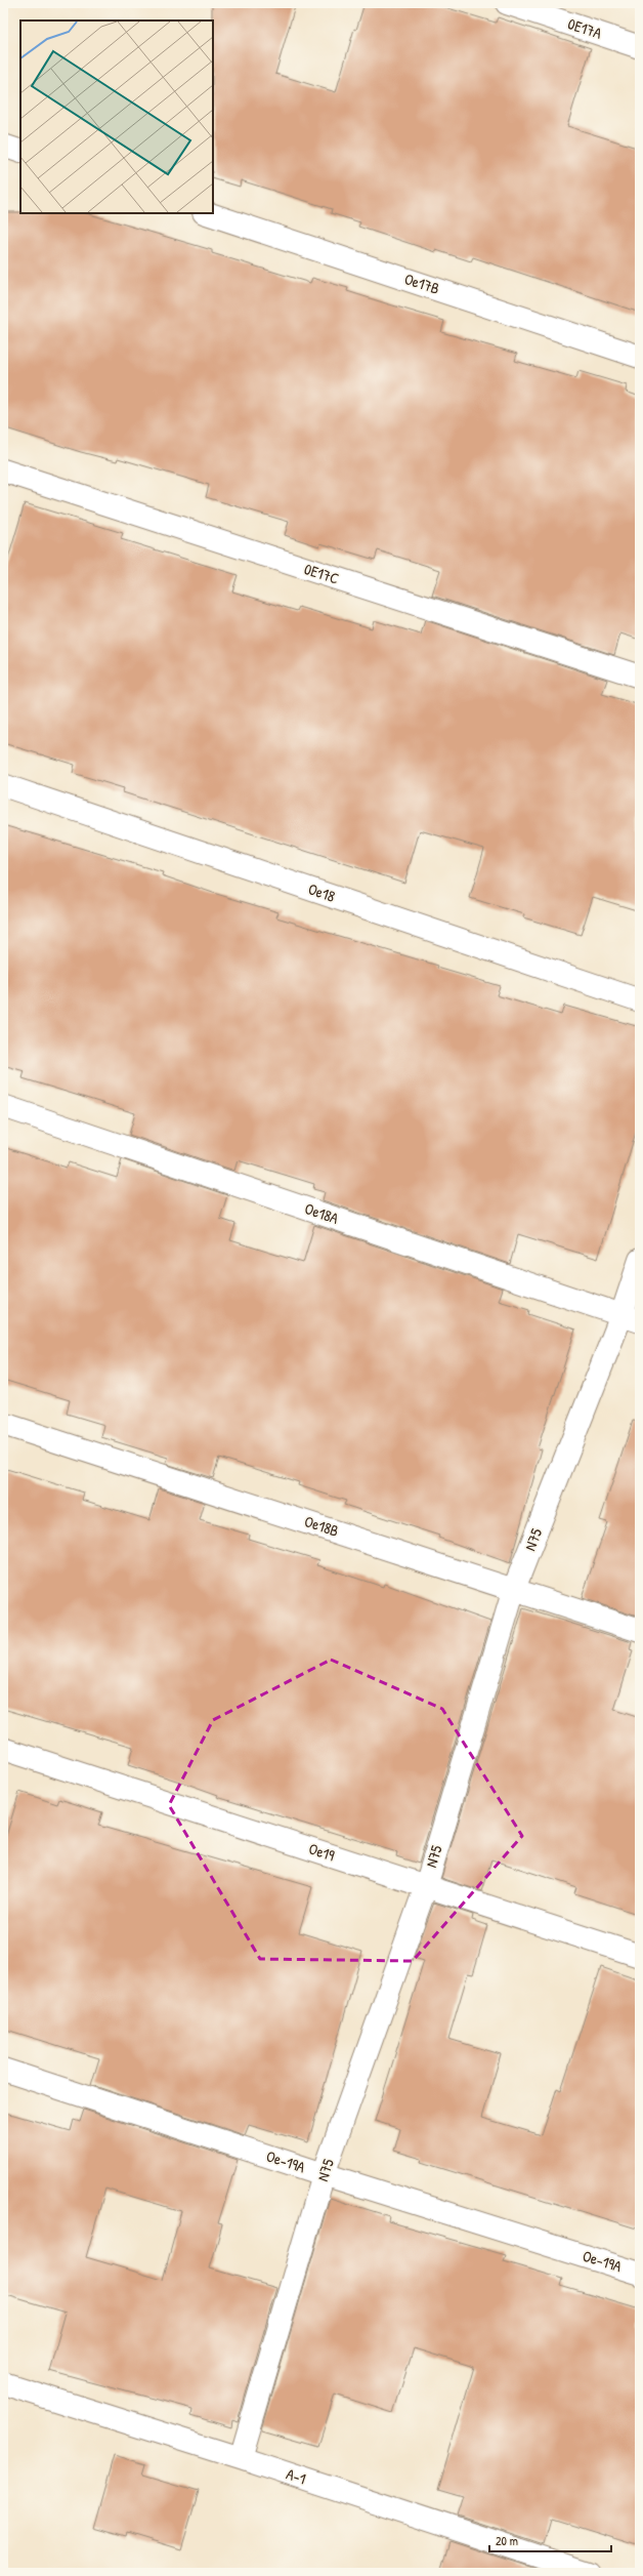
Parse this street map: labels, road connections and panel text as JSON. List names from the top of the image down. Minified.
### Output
{"streets":{"street":["0E17A","Oe17B","0E17C","Oe18","Oe18A","Oe18B","N75","Oe19","Oe-19A","A-1"]},"crossings":[["Oe18A","N75"],["Oe18B","N75"],["N75","Oe19"],["N75","Oe-19A"],["N75","A-1"]],"scale_bar":"20 m"}
